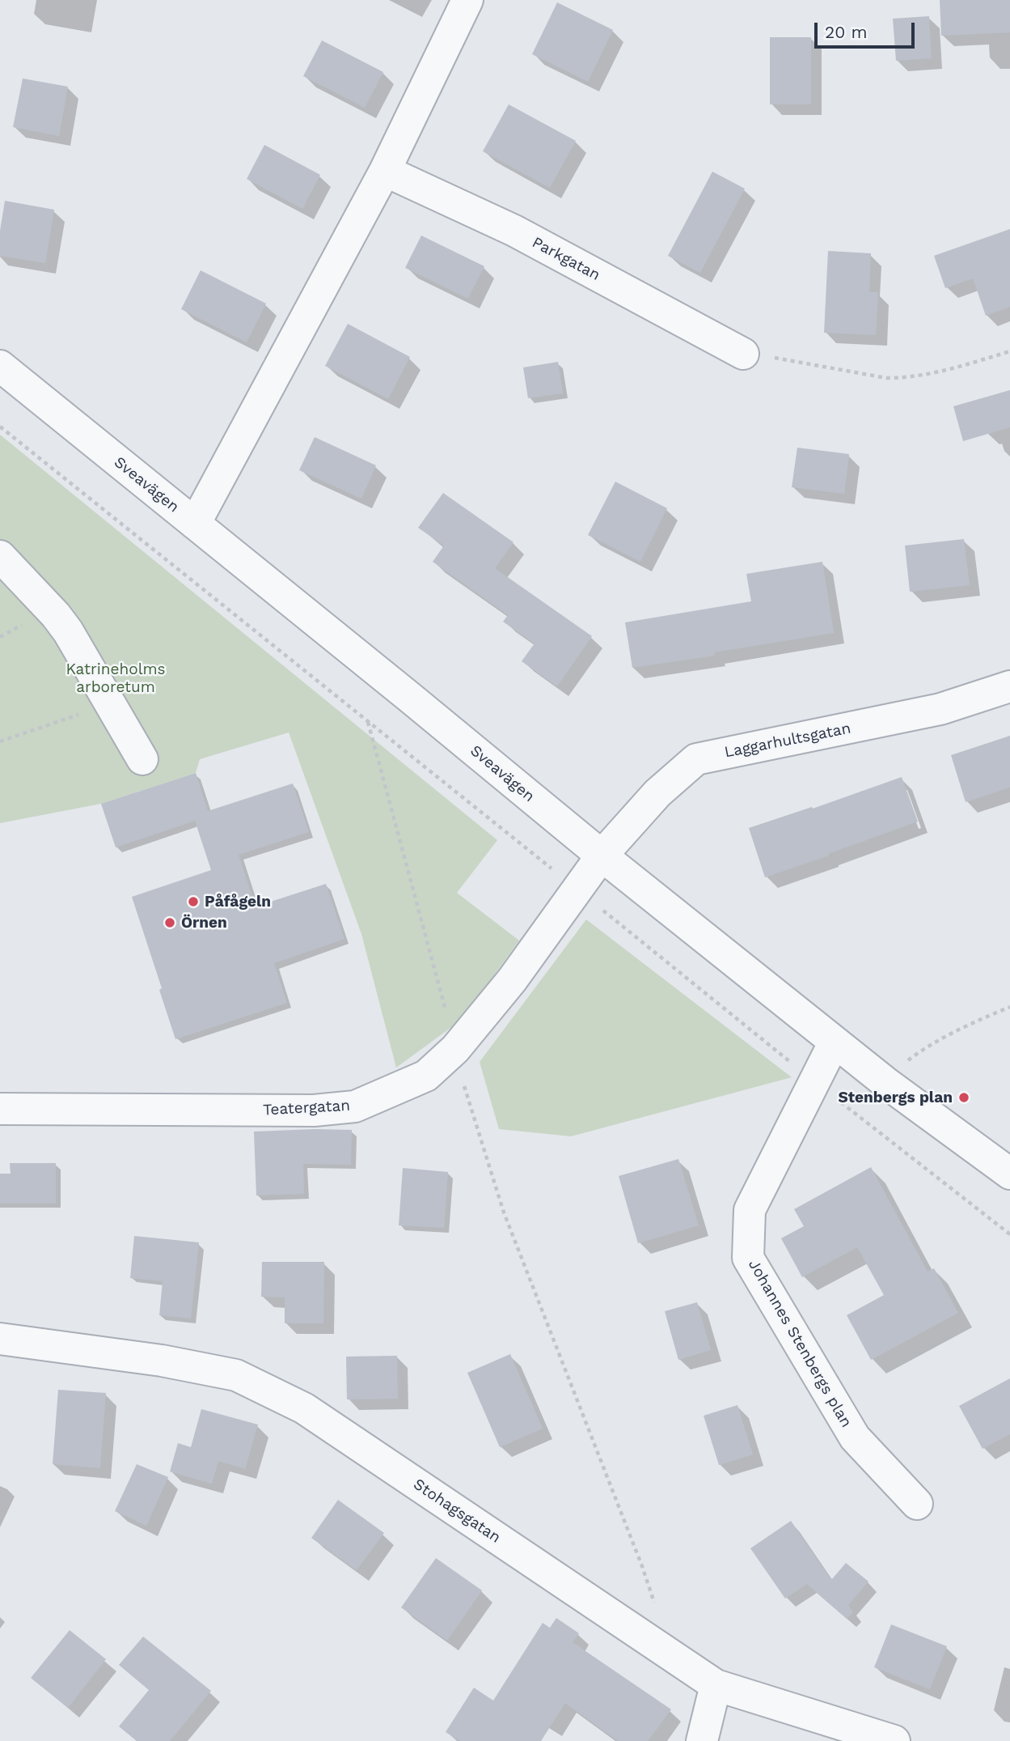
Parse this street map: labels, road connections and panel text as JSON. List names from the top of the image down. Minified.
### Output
{"streets":{"street":["Parkgatan","Sveavägen","Laggarhultsgatan","Teatergatan","Johannes Stenbergs plan","Stohagsgatan"]},"crossings":[["Sveavägen","Laggarhultsgatan"],["Sveavägen","Teatergatan"],["Sveavägen","Johannes Stenbergs plan"],["Laggarhultsgatan","Teatergatan"]],"parks":["Katrineholms arboretum"],"places":["Påfågeln","Örnen","Stenbergs plan"],"scale_bar":"20 m"}
